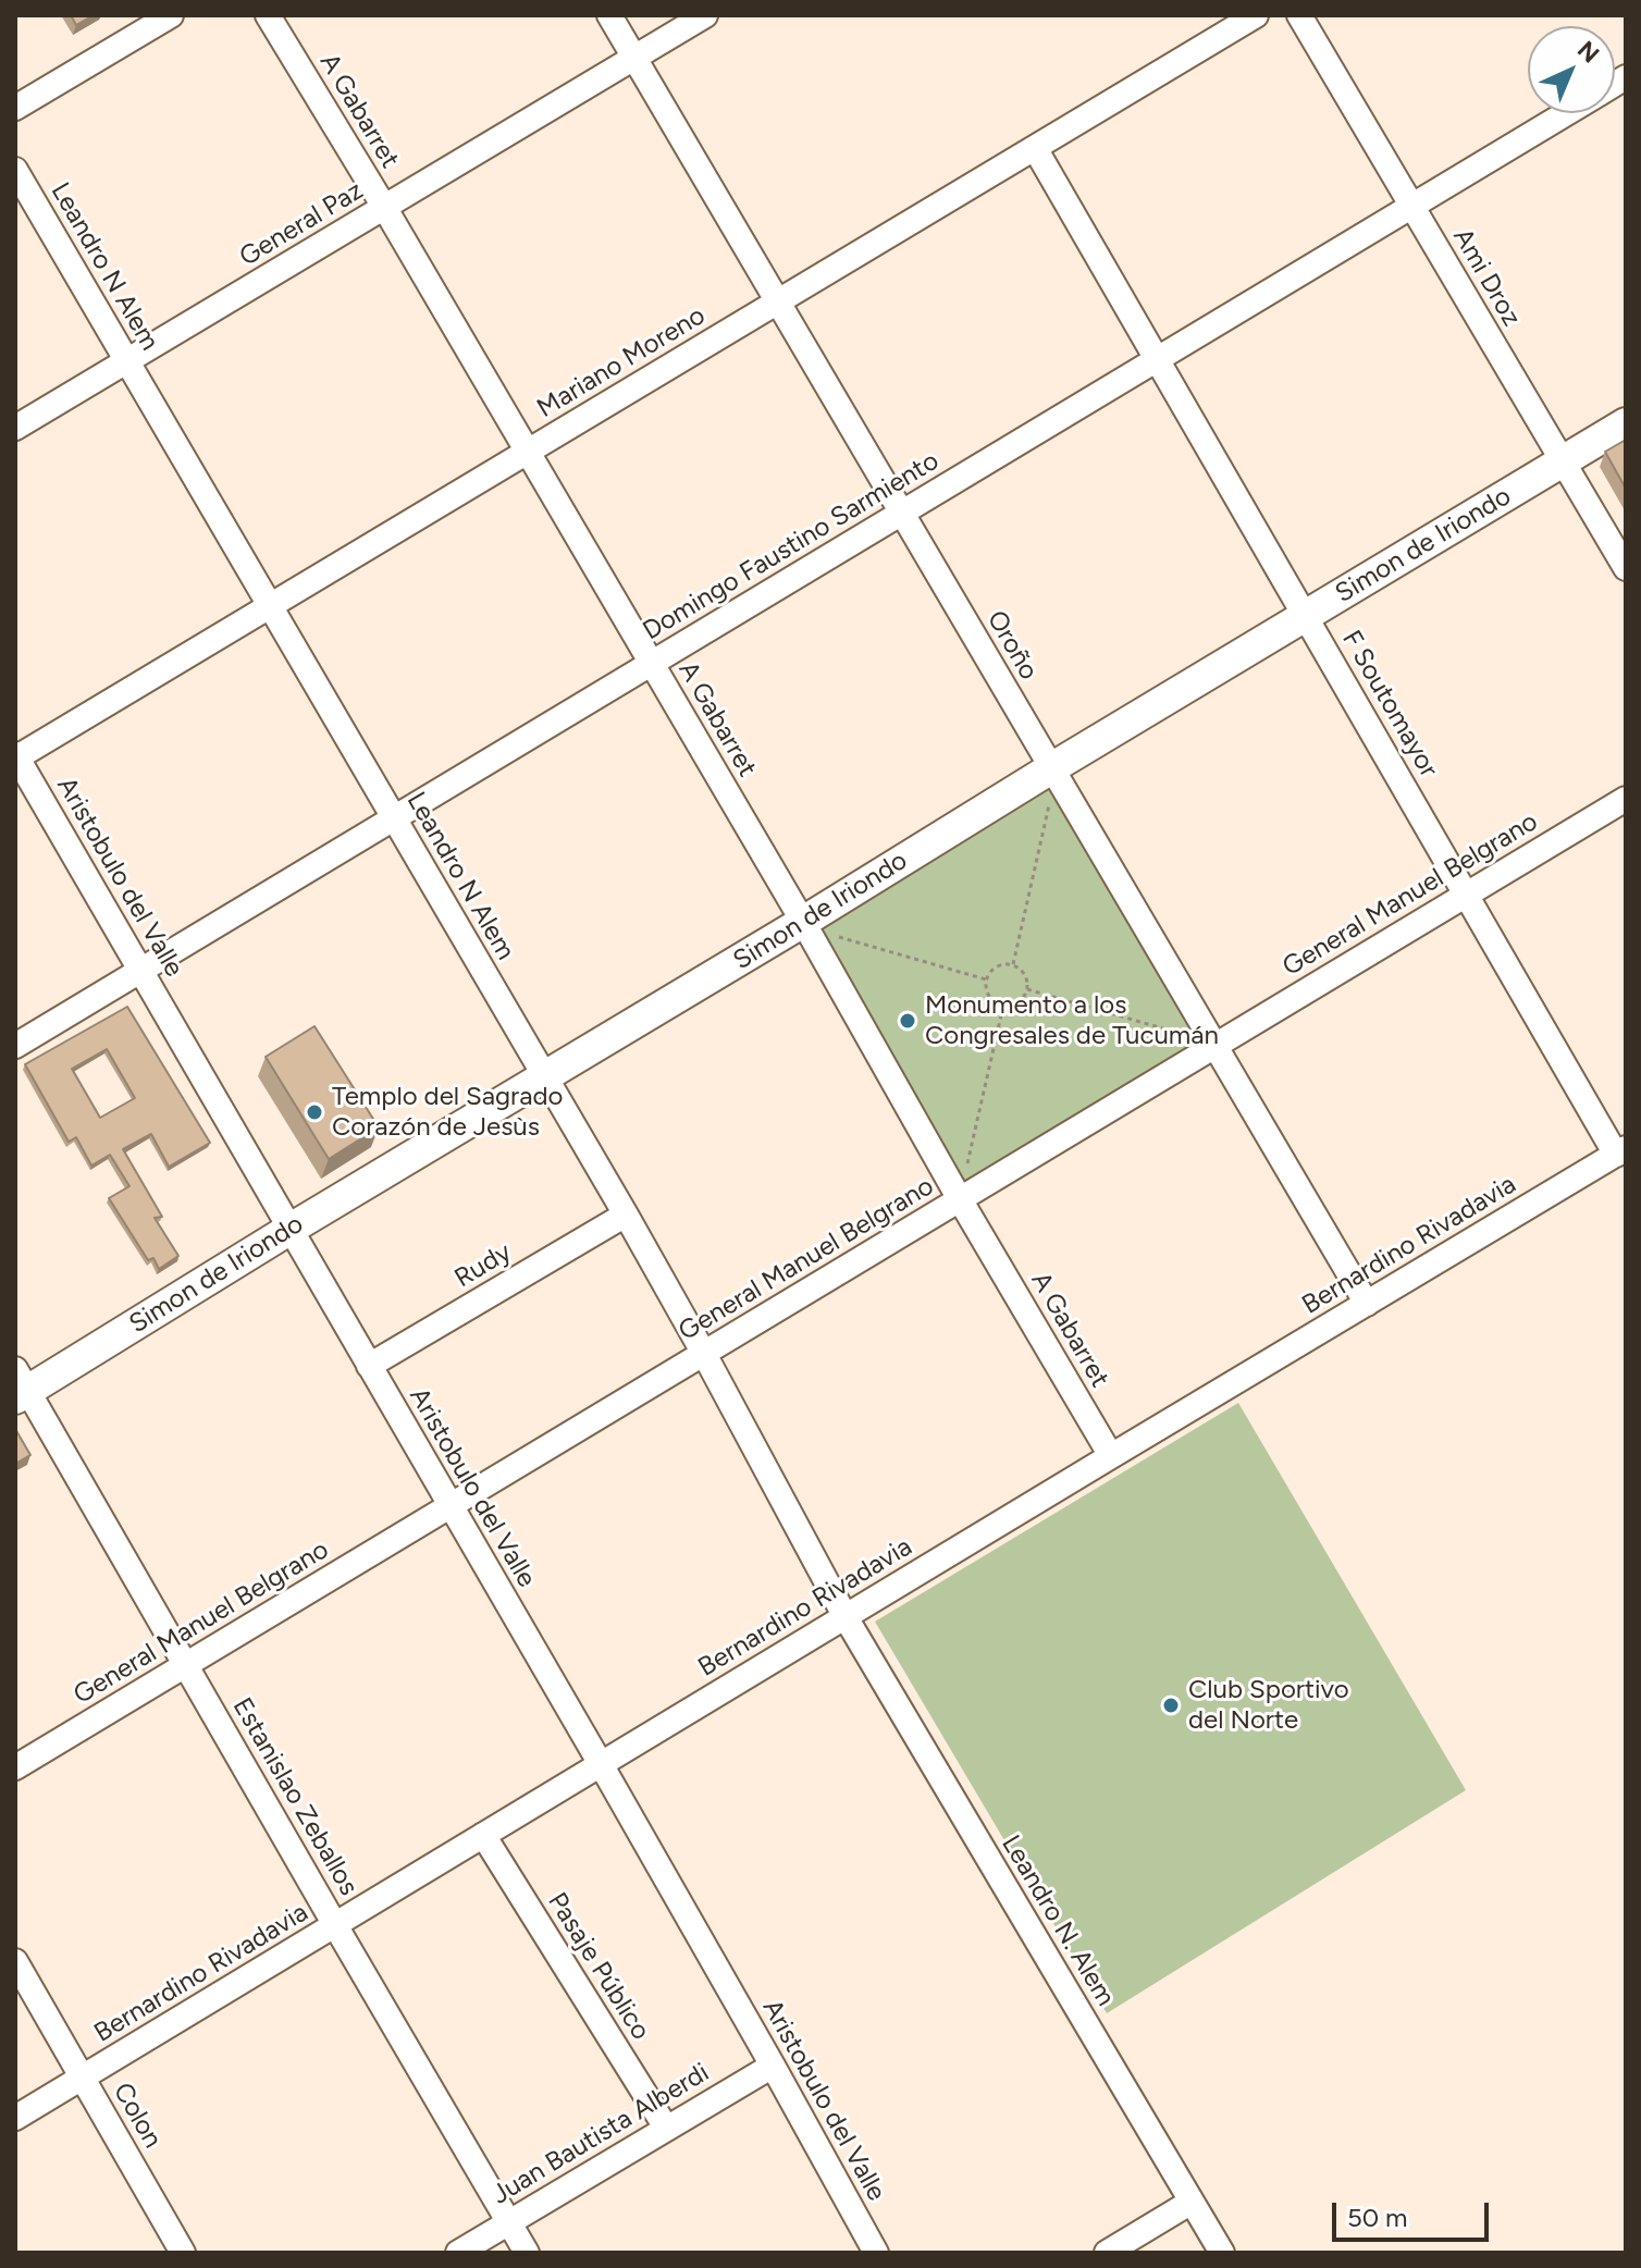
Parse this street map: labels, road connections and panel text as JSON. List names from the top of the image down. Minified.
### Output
{"streets":{"main road":["Simon de Iriondo"],"street":["A Gabarret","General Paz","Leandro N Alem","Ami Droz","Mariano Moreno","Domingo Faustino Sarmiento","Oroño","F Soutomayor","Aristobulo del Valle","General Manuel Belgrano","Bernardino Rivadavia","Rudy","Estanislao Zeballos","Leandro N. Alem","Pasaje Público","Colon","Juan Bautista Alberdi"]},"crossings":[["A Gabarret","General Paz"],["A Gabarret","Mariano Moreno"],["A Gabarret","Simon de Iriondo"],["A Gabarret","Domingo Faustino Sarmiento"],["A Gabarret","General Manuel Belgrano"],["A Gabarret","Bernardino Rivadavia"],["General Paz","Leandro N Alem"],["General Paz","Oroño"],["Leandro N Alem","Mariano Moreno"],["Leandro N Alem","Simon de Iriondo"],["Leandro N Alem","Domingo Faustino Sarmiento"],["Leandro N Alem","General Manuel Belgrano"],["Leandro N Alem","Bernardino Rivadavia"],["Leandro N Alem","Rudy"],["Leandro N Alem","Leandro N. Alem"],["Ami Droz","Simon de Iriondo"],["Ami Droz","Domingo Faustino Sarmiento"],["Mariano Moreno","Oroño"],["Mariano Moreno","F Soutomayor"],["Mariano Moreno","Aristobulo del Valle"],["Simon de Iriondo","Oroño"],["Simon de Iriondo","F Soutomayor"],["Simon de Iriondo","Aristobulo del Valle"],["Simon de Iriondo","Estanislao Zeballos"],["Domingo Faustino Sarmiento","Oroño"],["Domingo Faustino Sarmiento","F Soutomayor"],["Domingo Faustino Sarmiento","Aristobulo del Valle"],["Oroño","General Manuel Belgrano"],["Oroño","Bernardino Rivadavia"],["F Soutomayor","General Manuel Belgrano"],["F Soutomayor","Bernardino Rivadavia"],["Aristobulo del Valle","General Manuel Belgrano"],["Aristobulo del Valle","Bernardino Rivadavia"],["Aristobulo del Valle","Rudy"],["Aristobulo del Valle","Juan Bautista Alberdi"],["General Manuel Belgrano","Estanislao Zeballos"],["Bernardino Rivadavia","Estanislao Zeballos"],["Bernardino Rivadavia","Leandro N. Alem"],["Bernardino Rivadavia","Pasaje Público"],["Bernardino Rivadavia","Colon"],["Estanislao Zeballos","Juan Bautista Alberdi"],["Pasaje Público","Juan Bautista Alberdi"]],"places":["Monumento a los Congresales de Tucumán","Templo del Sagrado Corazón de Jesùs","Club Sportivo del Norte"],"scale_bar":"50 m","north":"top right"}
